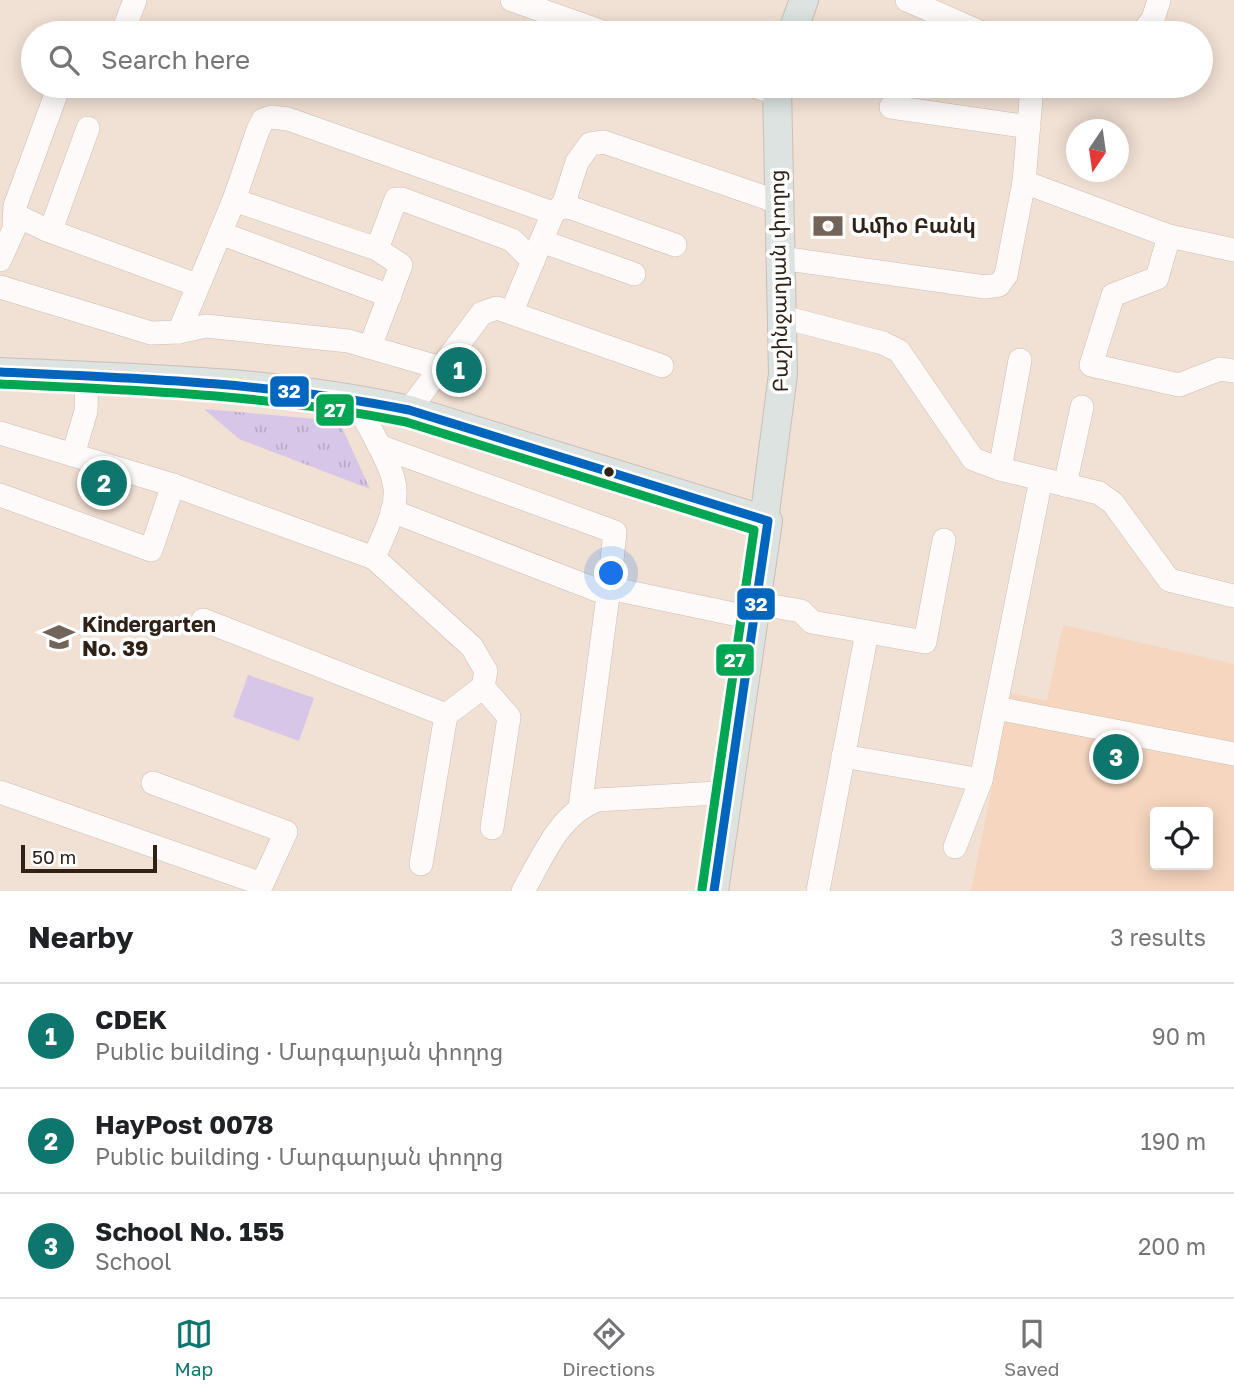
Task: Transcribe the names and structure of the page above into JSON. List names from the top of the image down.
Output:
{
  "streets": {
    "main road": ["Բաշինջաղյան փողոց"]
  },
  "places": {
    "bank": ["Ամիօ Բանկ"],
    "school or university": ["Kindergarten No. 39"]
  },
  "lines": ["transit line 32", "transit line 27"],
  "scale_bar": "50 m",
  "north": "bottom",
  "page": {
    "search": "Search here",
    "pins": ["1", "2", "3"],
    "scale": "50 m",
    "heading": ["Nearby", "3 results"],
    "list": [
      {
        "mark": "1",
        "name": "CDEK",
        "note": "Public building · Մարգարյան փողոց",
        "value": "90 m"
      },
      {
        "mark": "2",
        "name": "HayPost 0078",
        "note": "Public building · Մարգարյան փողոց",
        "value": "190 m"
      },
      {
        "mark": "3",
        "name": "School No. 155",
        "note": "School",
        "value": "200 m"
      }
    ],
    "nav": ["Map", "Directions", "Saved"]
  }
}
